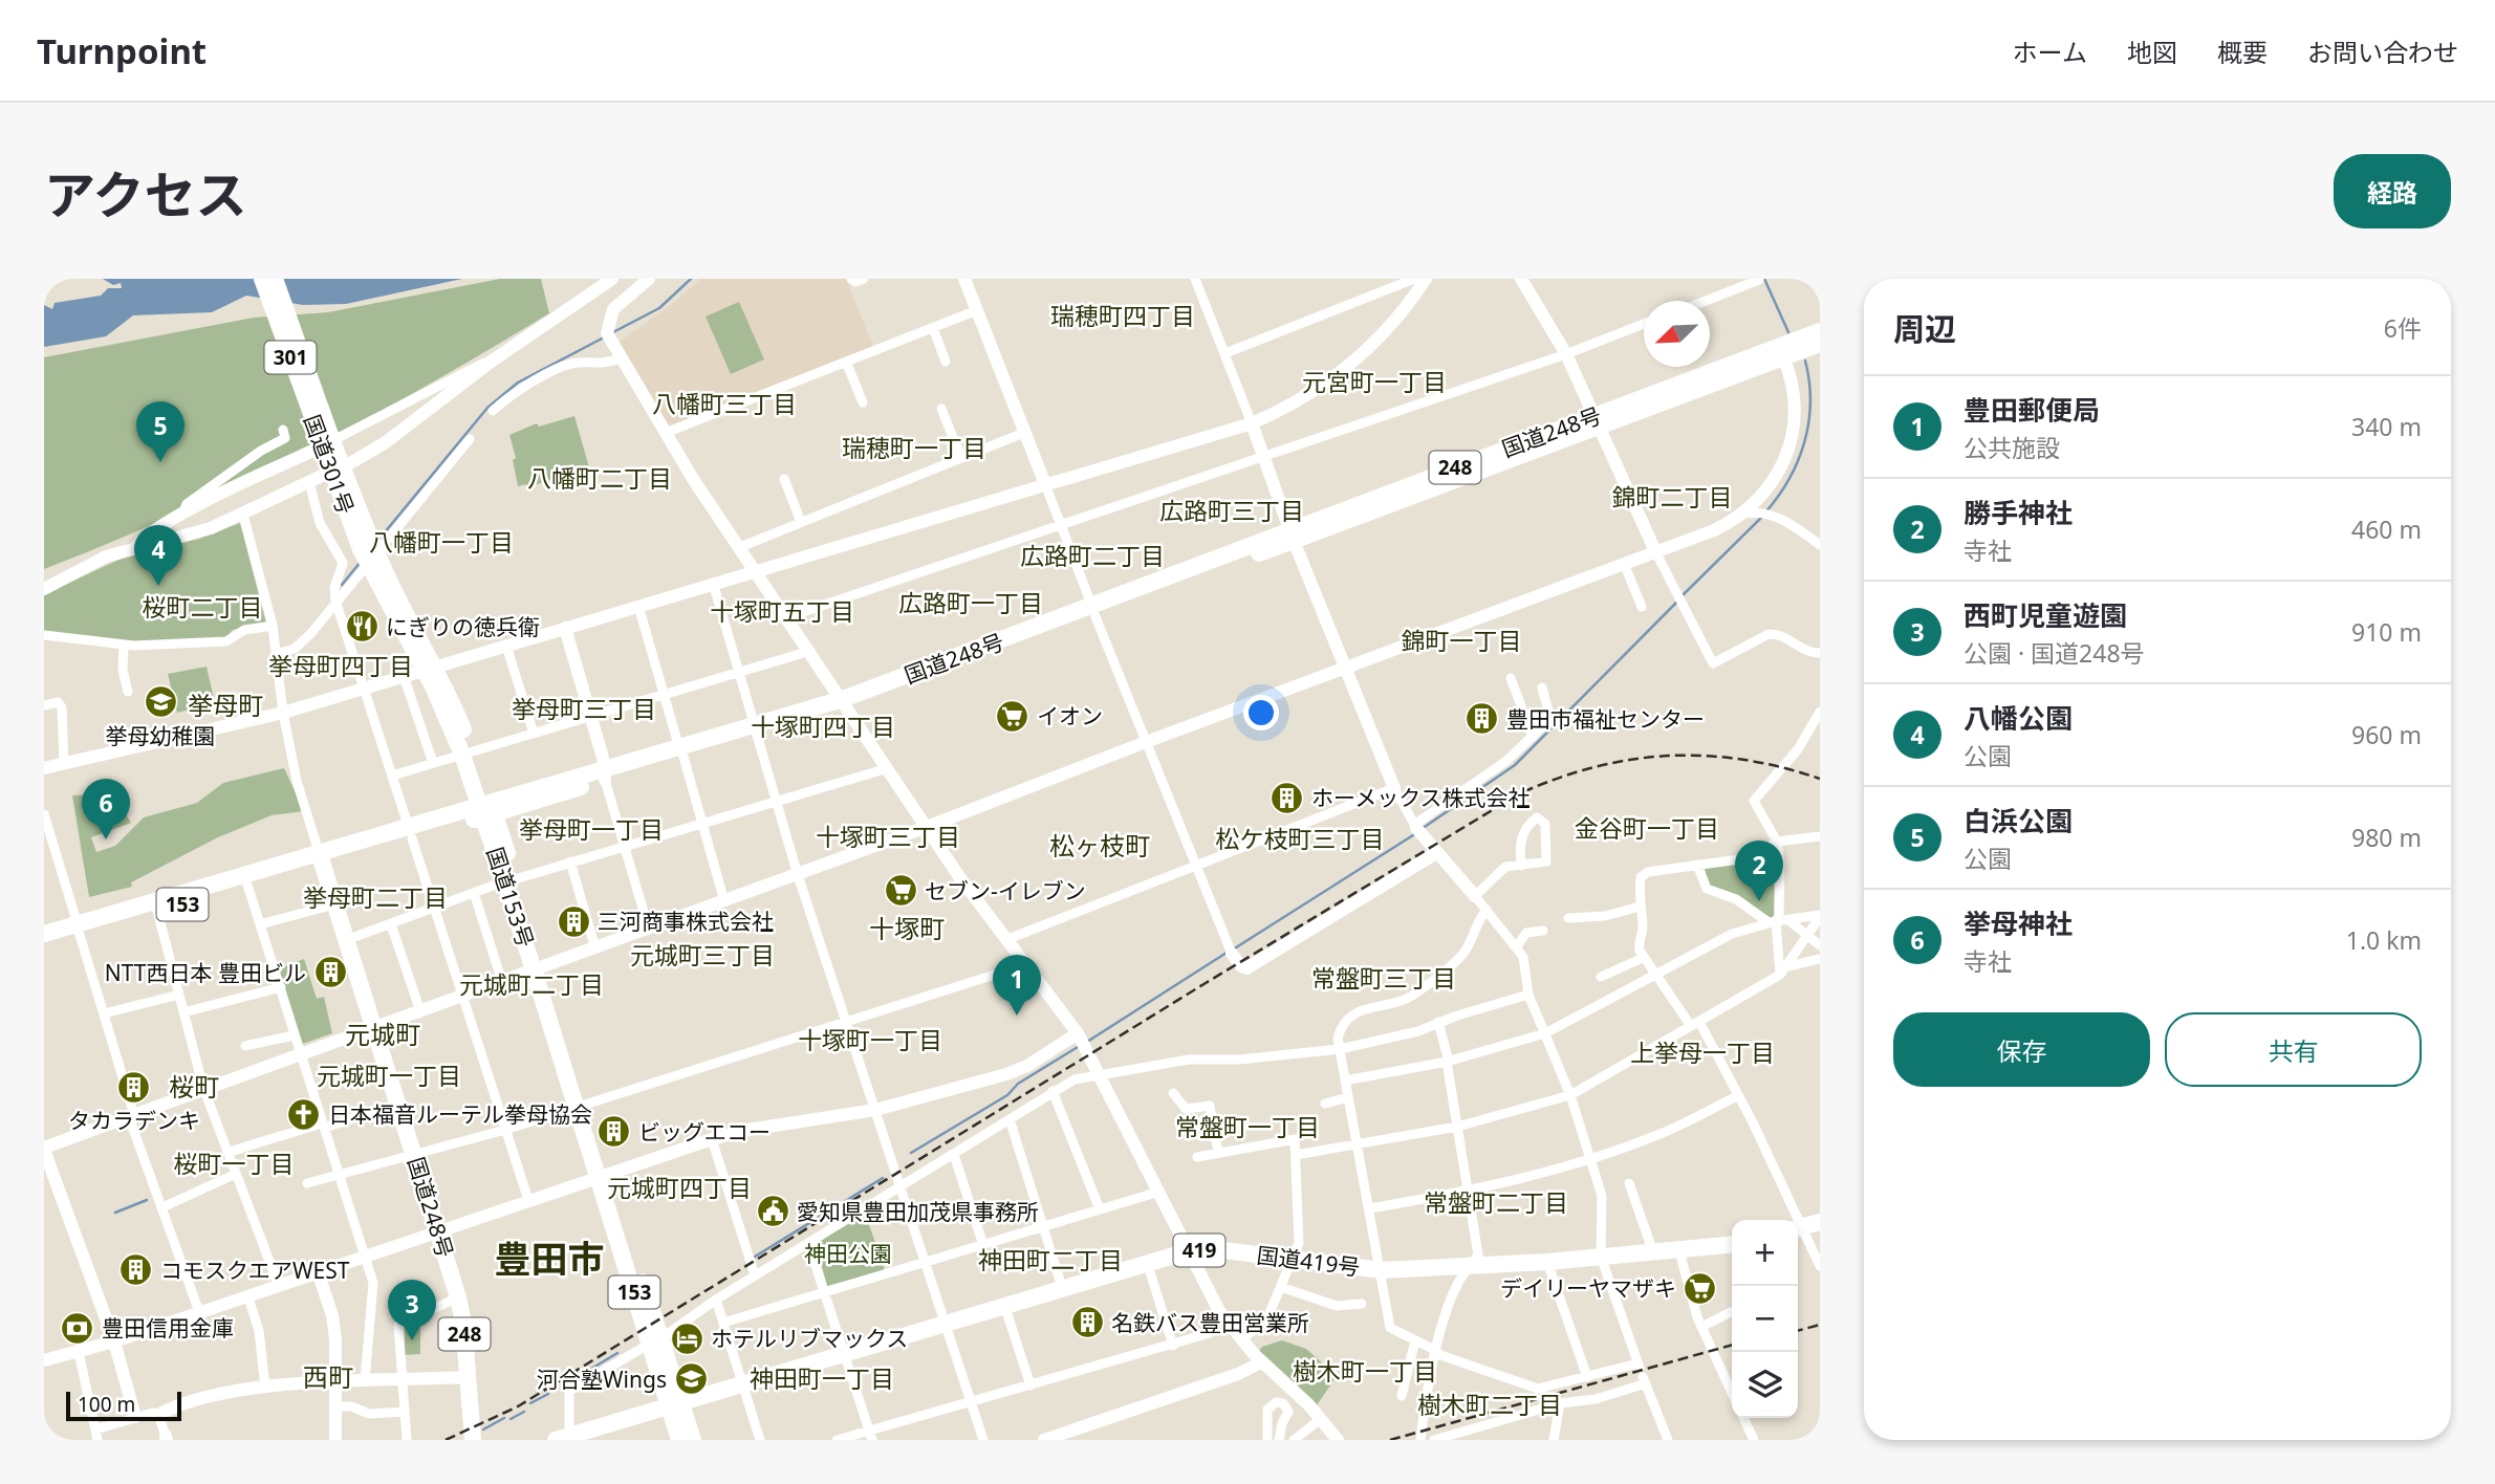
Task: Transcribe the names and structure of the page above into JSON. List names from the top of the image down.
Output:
{
  "streets": {
    "highway": [
      "301",
      "国道248号",
      "国道301号",
      "248",
      "国道153号",
      "153",
      "419",
      "国道419号"
    ]
  },
  "crossings": [
    ["国道248号", "国道301号"],
    ["国道248号", "国道153号"],
    ["国道248号", "153"],
    ["国道301号", "国道153号"],
    ["国道301号", "153"],
    ["国道153号", "153"],
    ["国道153号", "国道419号"]
  ],
  "districts": [
    "瑞穂町四丁目",
    "元宮町一丁目",
    "八幡町三丁目",
    "瑞穂町一丁目",
    "八幡町二丁目",
    "錦町二丁目",
    "広路町三丁目",
    "八幡町一丁目",
    "広路町二丁目",
    "広路町一丁目",
    "桜町二丁目",
    "十塚町五丁目",
    "錦町一丁目",
    "挙母町四丁目",
    "挙母町",
    "挙母町三丁目",
    "十塚町四丁目",
    "金谷町一丁目",
    "挙母町一丁目",
    "十塚町三丁目",
    "松ケ枝町三丁目",
    "松ヶ枝町",
    "挙母町二丁目",
    "十塚町",
    "元城町三丁目",
    "常盤町三丁目",
    "元城町二丁目",
    "元城町",
    "十塚町一丁目",
    "上挙母一丁目",
    "元城町一丁目",
    "桜町",
    "常盤町一丁目",
    "桜町一丁目",
    "元城町四丁目",
    "常盤町二丁目",
    "豊田市",
    "神田町二丁目",
    "樹木町一丁目",
    "西町",
    "神田町一丁目",
    "樹木町二丁目"
  ],
  "parks": ["神田公園"],
  "places": {
    "restaurant": ["にぎりの徳兵衛"],
    "school or university": ["挙母幼稚園", "河合塾Wings"],
    "supermarket": ["イオン", "セブン-イレブン", "デイリーヤマザキ"],
    "building": [
      "豊田市福祉センター",
      "ホーメックス株式会社",
      "三河商事株式会社",
      "NTT西日本 豊田ビル",
      "タカラデンキ",
      "ビッグエコー",
      "コモスクエアWEST",
      "名鉄バス豊田営業所"
    ],
    "church": ["日本福音ルーテル拳母協会"],
    "public building": ["愛知県豊田加茂県事務所"],
    "bank": ["豊田信用金庫"],
    "hotel": ["ホテルリブマックス"]
  },
  "scale_bar": "100 m",
  "north": "bottom left",
  "page": {
    "header": "Turnpoint",
    "nav": [
      "ホーム",
      "地図",
      "概要",
      "お問い合わせ"
    ],
    "title": "アクセス",
    "buttons": [
      "経路",
      ["保存", "共有"]
    ],
    "heading": ["周辺", "6件"],
    "list": [
      {
        "mark": "1",
        "name": "豊田郵便局",
        "note": "公共施設",
        "value": "340 m"
      },
      {
        "mark": "2",
        "name": "勝手神社",
        "note": "寺社",
        "value": "460 m"
      },
      {
        "mark": "3",
        "name": "西町児童遊園",
        "note": "公園 · 国道248号",
        "value": "910 m"
      },
      {
        "mark": "4",
        "name": "八幡公園",
        "note": "公園",
        "value": "960 m"
      },
      {
        "mark": "5",
        "name": "白浜公園",
        "note": "公園",
        "value": "980 m"
      },
      {
        "mark": "6",
        "name": "挙母神社",
        "note": "寺社",
        "value": "1.0 km"
      }
    ],
    "pins": [
      "5",
      "4",
      "6",
      "2",
      "1",
      "3"
    ],
    "map_buttons": ["+", "−"],
    "scale": "100 m"
  }
}
